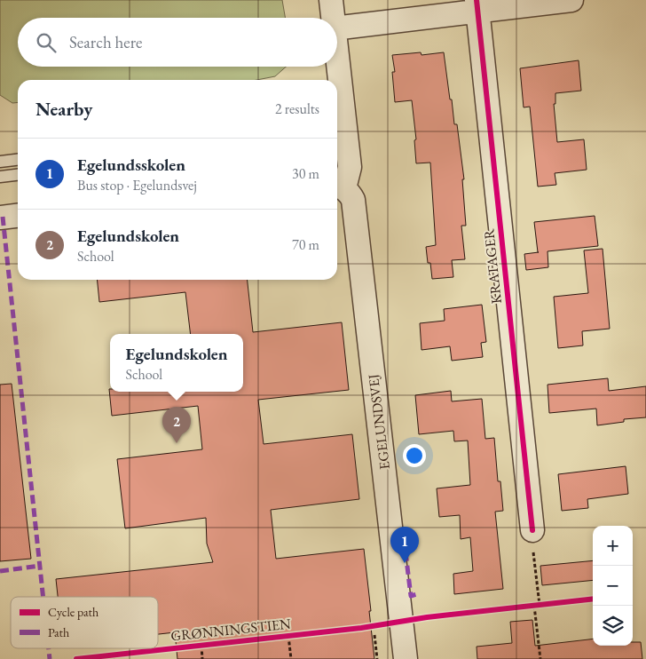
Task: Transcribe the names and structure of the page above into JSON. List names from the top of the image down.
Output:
{
  "streets": {
    "street": ["KRATAGER", "EGELUNDSVEJ"],
    "cycle path": ["GRØNNINGSTIEN"]
  },
  "legend": ["Cycle path", "Path"],
  "page": {
    "search": "Search here",
    "heading": ["Nearby", "2 results"],
    "list": [
      {
        "mark": "1",
        "name": "Egelundsskolen",
        "note": "Bus stop · Egelundsvej",
        "value": "30 m"
      },
      {
        "mark": "2",
        "name": "Egelundskolen",
        "note": "School",
        "value": "70 m"
      }
    ],
    "popup": ["Egelundskolen", "School"],
    "pins": ["2", "1"],
    "map_buttons": ["+", "−"]
  }
}
